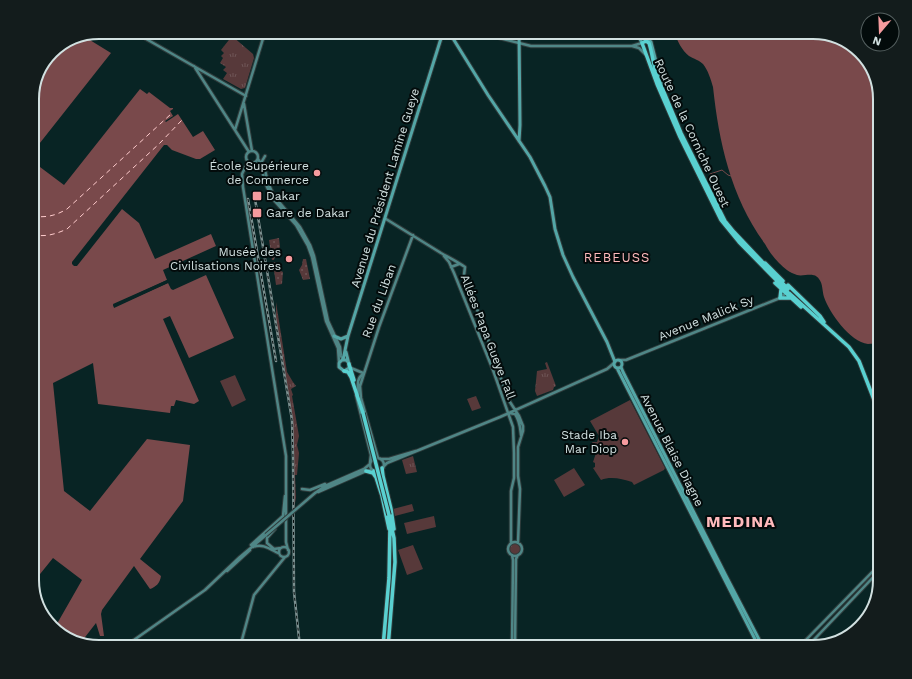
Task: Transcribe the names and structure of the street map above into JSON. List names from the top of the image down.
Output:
{
  "streets": {
    "highway": ["Route de la Corniche Ouest"],
    "main road": ["Avenue du Président Lamine Gueye", "Avenue Blaise Diagne"],
    "street": ["Rue du Liban", "Avenue Malick Sy", "Allées Papa Gueye Fall"]
  },
  "crossings": [
    ["Route de la Corniche Ouest", "Avenue Malick Sy"],
    ["Avenue Malick Sy", "Avenue Blaise Diagne"]
  ],
  "districts": ["REBEUSS", "MEDINA"],
  "places": {
    "other": ["École Supérieure de Commerce", "Musée des Civilisations Noires", "Stade Iba Mar Diop"],
    "transit": ["Dakar", "Gare de Dakar"]
  },
  "north": "bottom"
}
